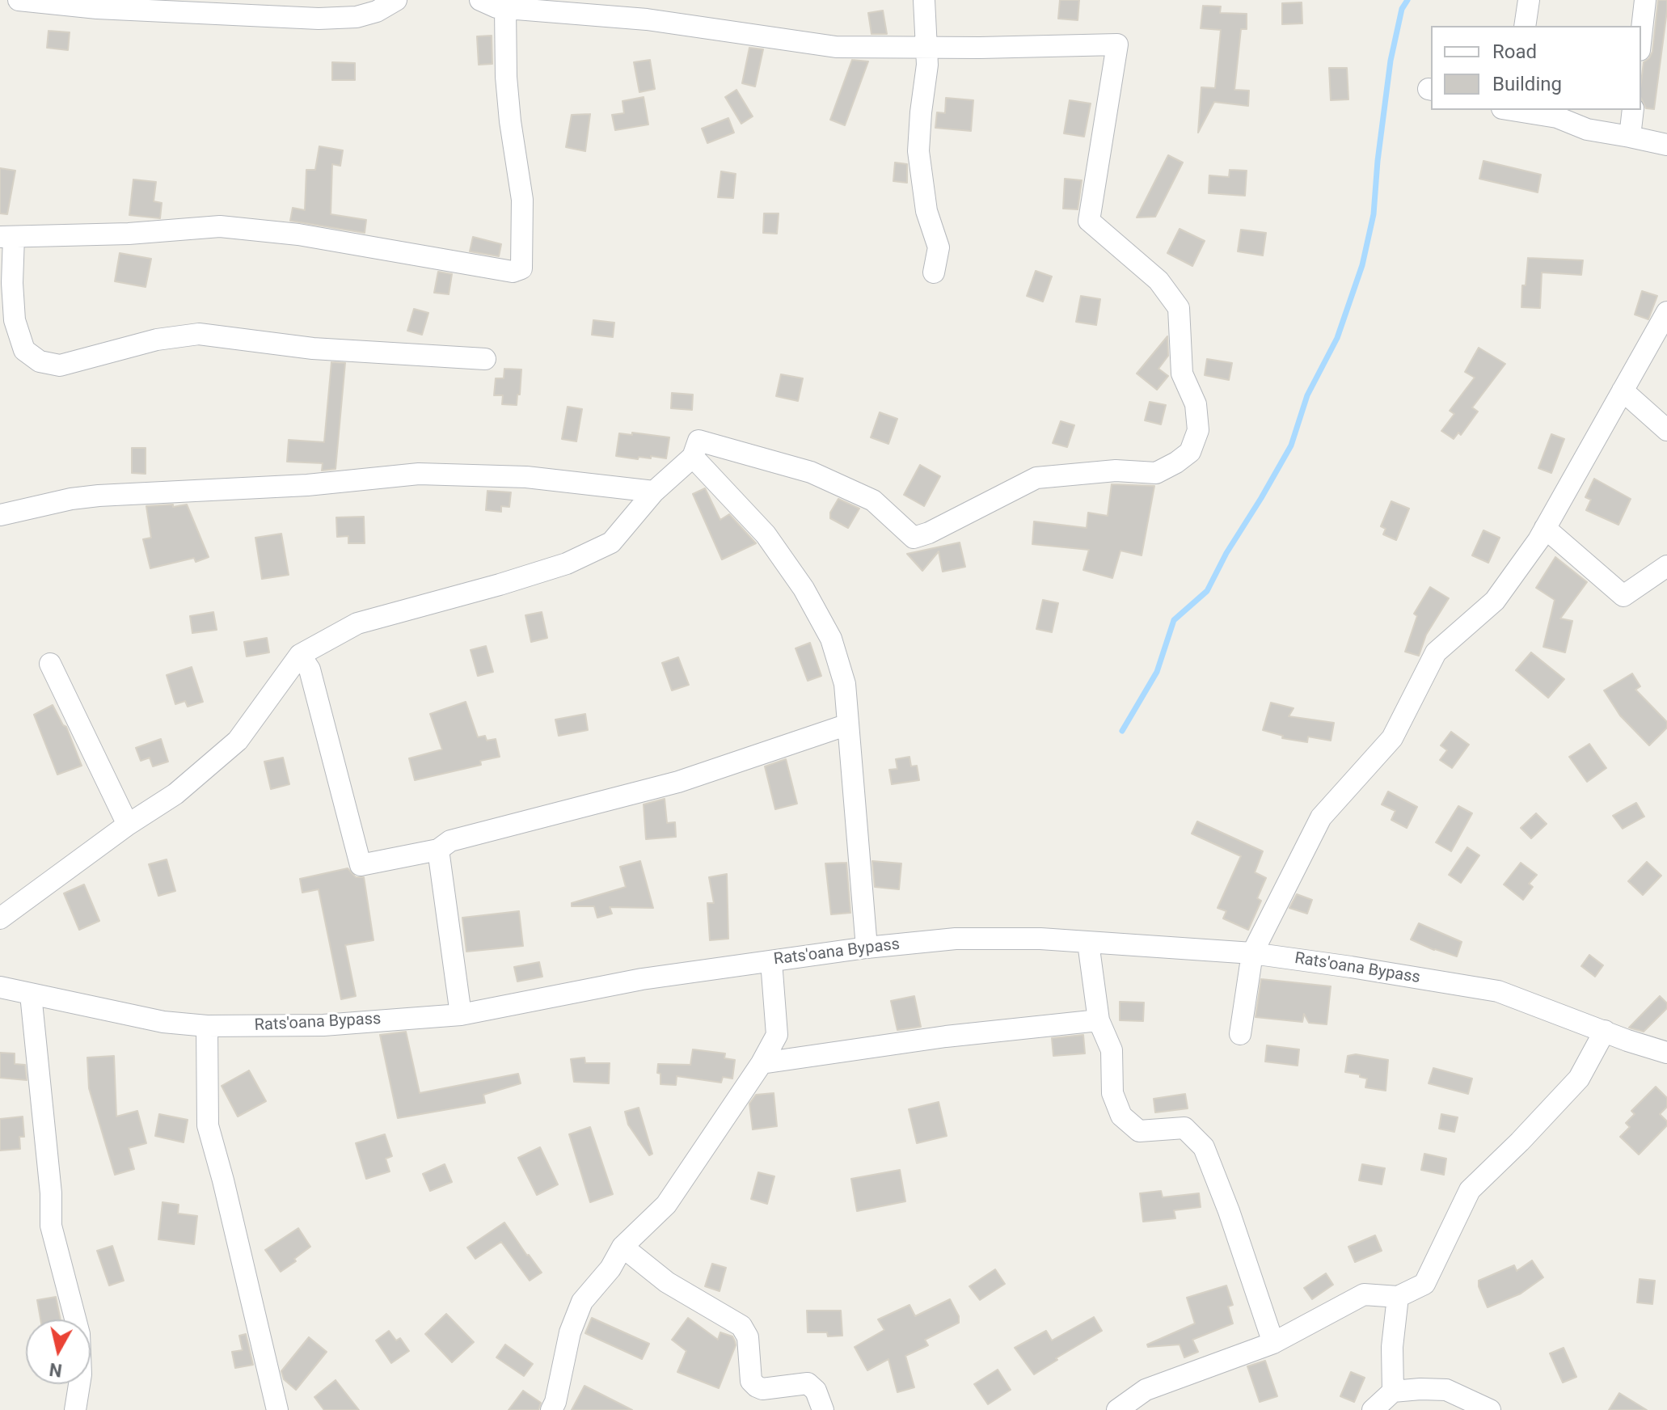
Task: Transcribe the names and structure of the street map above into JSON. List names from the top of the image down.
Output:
{
  "streets": {
    "street": ["Rats'oana Bypass"]
  },
  "legend": ["Road", "Building"],
  "north": "bottom"
}
